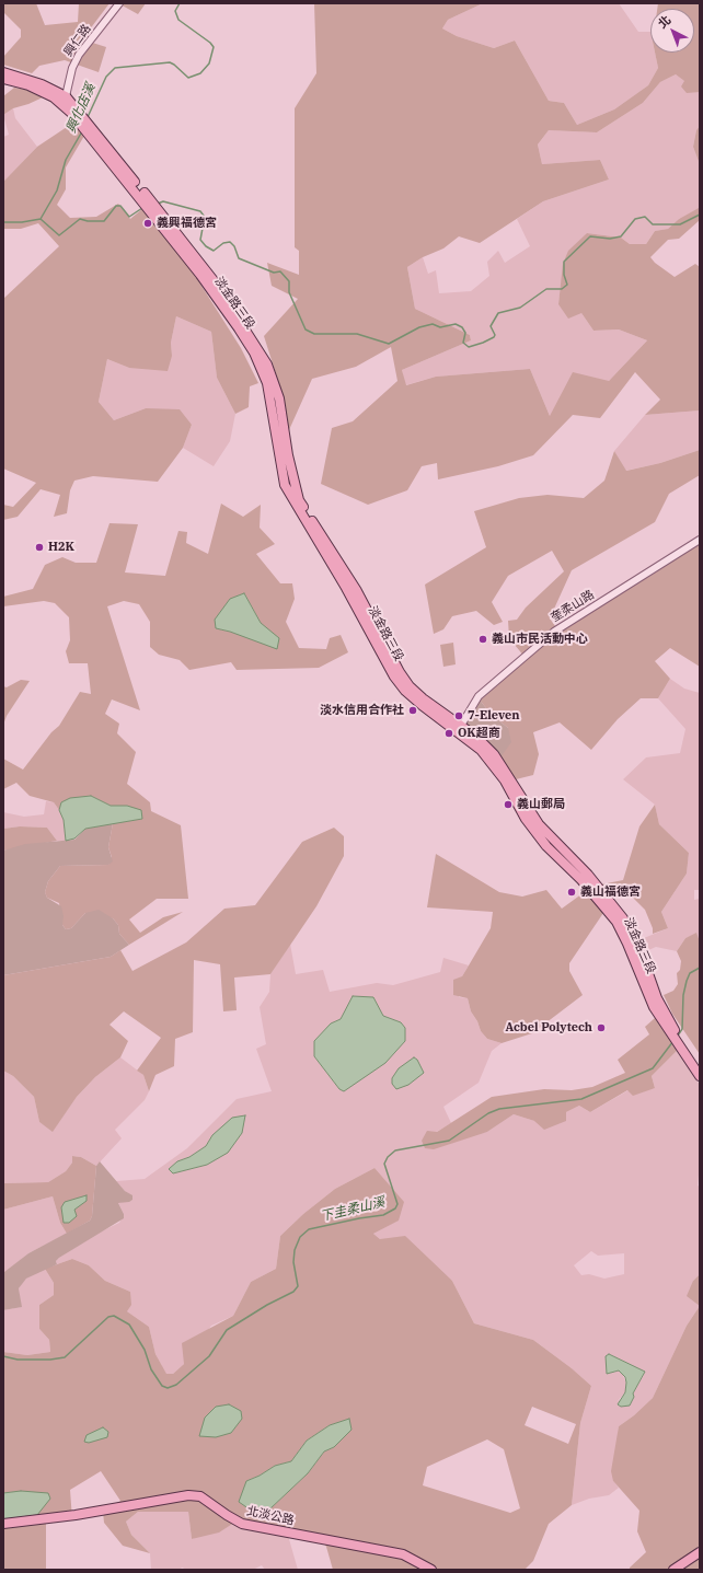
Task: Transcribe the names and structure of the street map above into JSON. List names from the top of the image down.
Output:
{
  "streets": {
    "main road": ["淡金路三段", "北淡公路"],
    "street": ["興仁路", "奎柔山路"]
  },
  "crossings": [
    ["興仁路", "淡金路三段"],
    ["淡金路三段", "奎柔山路"]
  ],
  "water": ["興化店溪", "下圭柔山溪"],
  "places": [
    "義興福德宮",
    "H2K",
    "義山市民活動中心",
    "淡水信用合作社",
    "7-Eleven",
    "OK超商",
    "義山郵局",
    "義山福德宮",
    "Acbel Polytech"
  ],
  "north": "top left"
}
